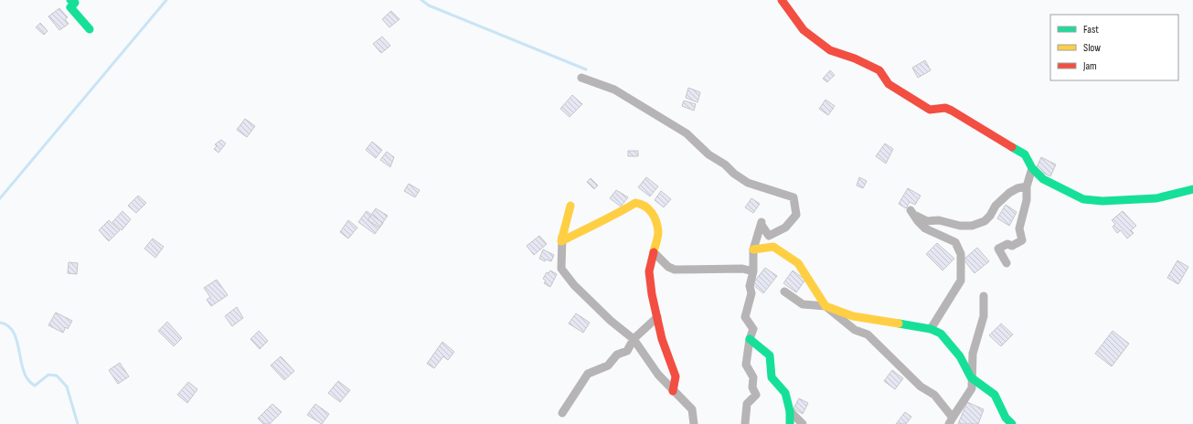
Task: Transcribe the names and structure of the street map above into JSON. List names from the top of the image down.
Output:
{
  "legend": ["Fast", "Slow", "Jam"]
}
